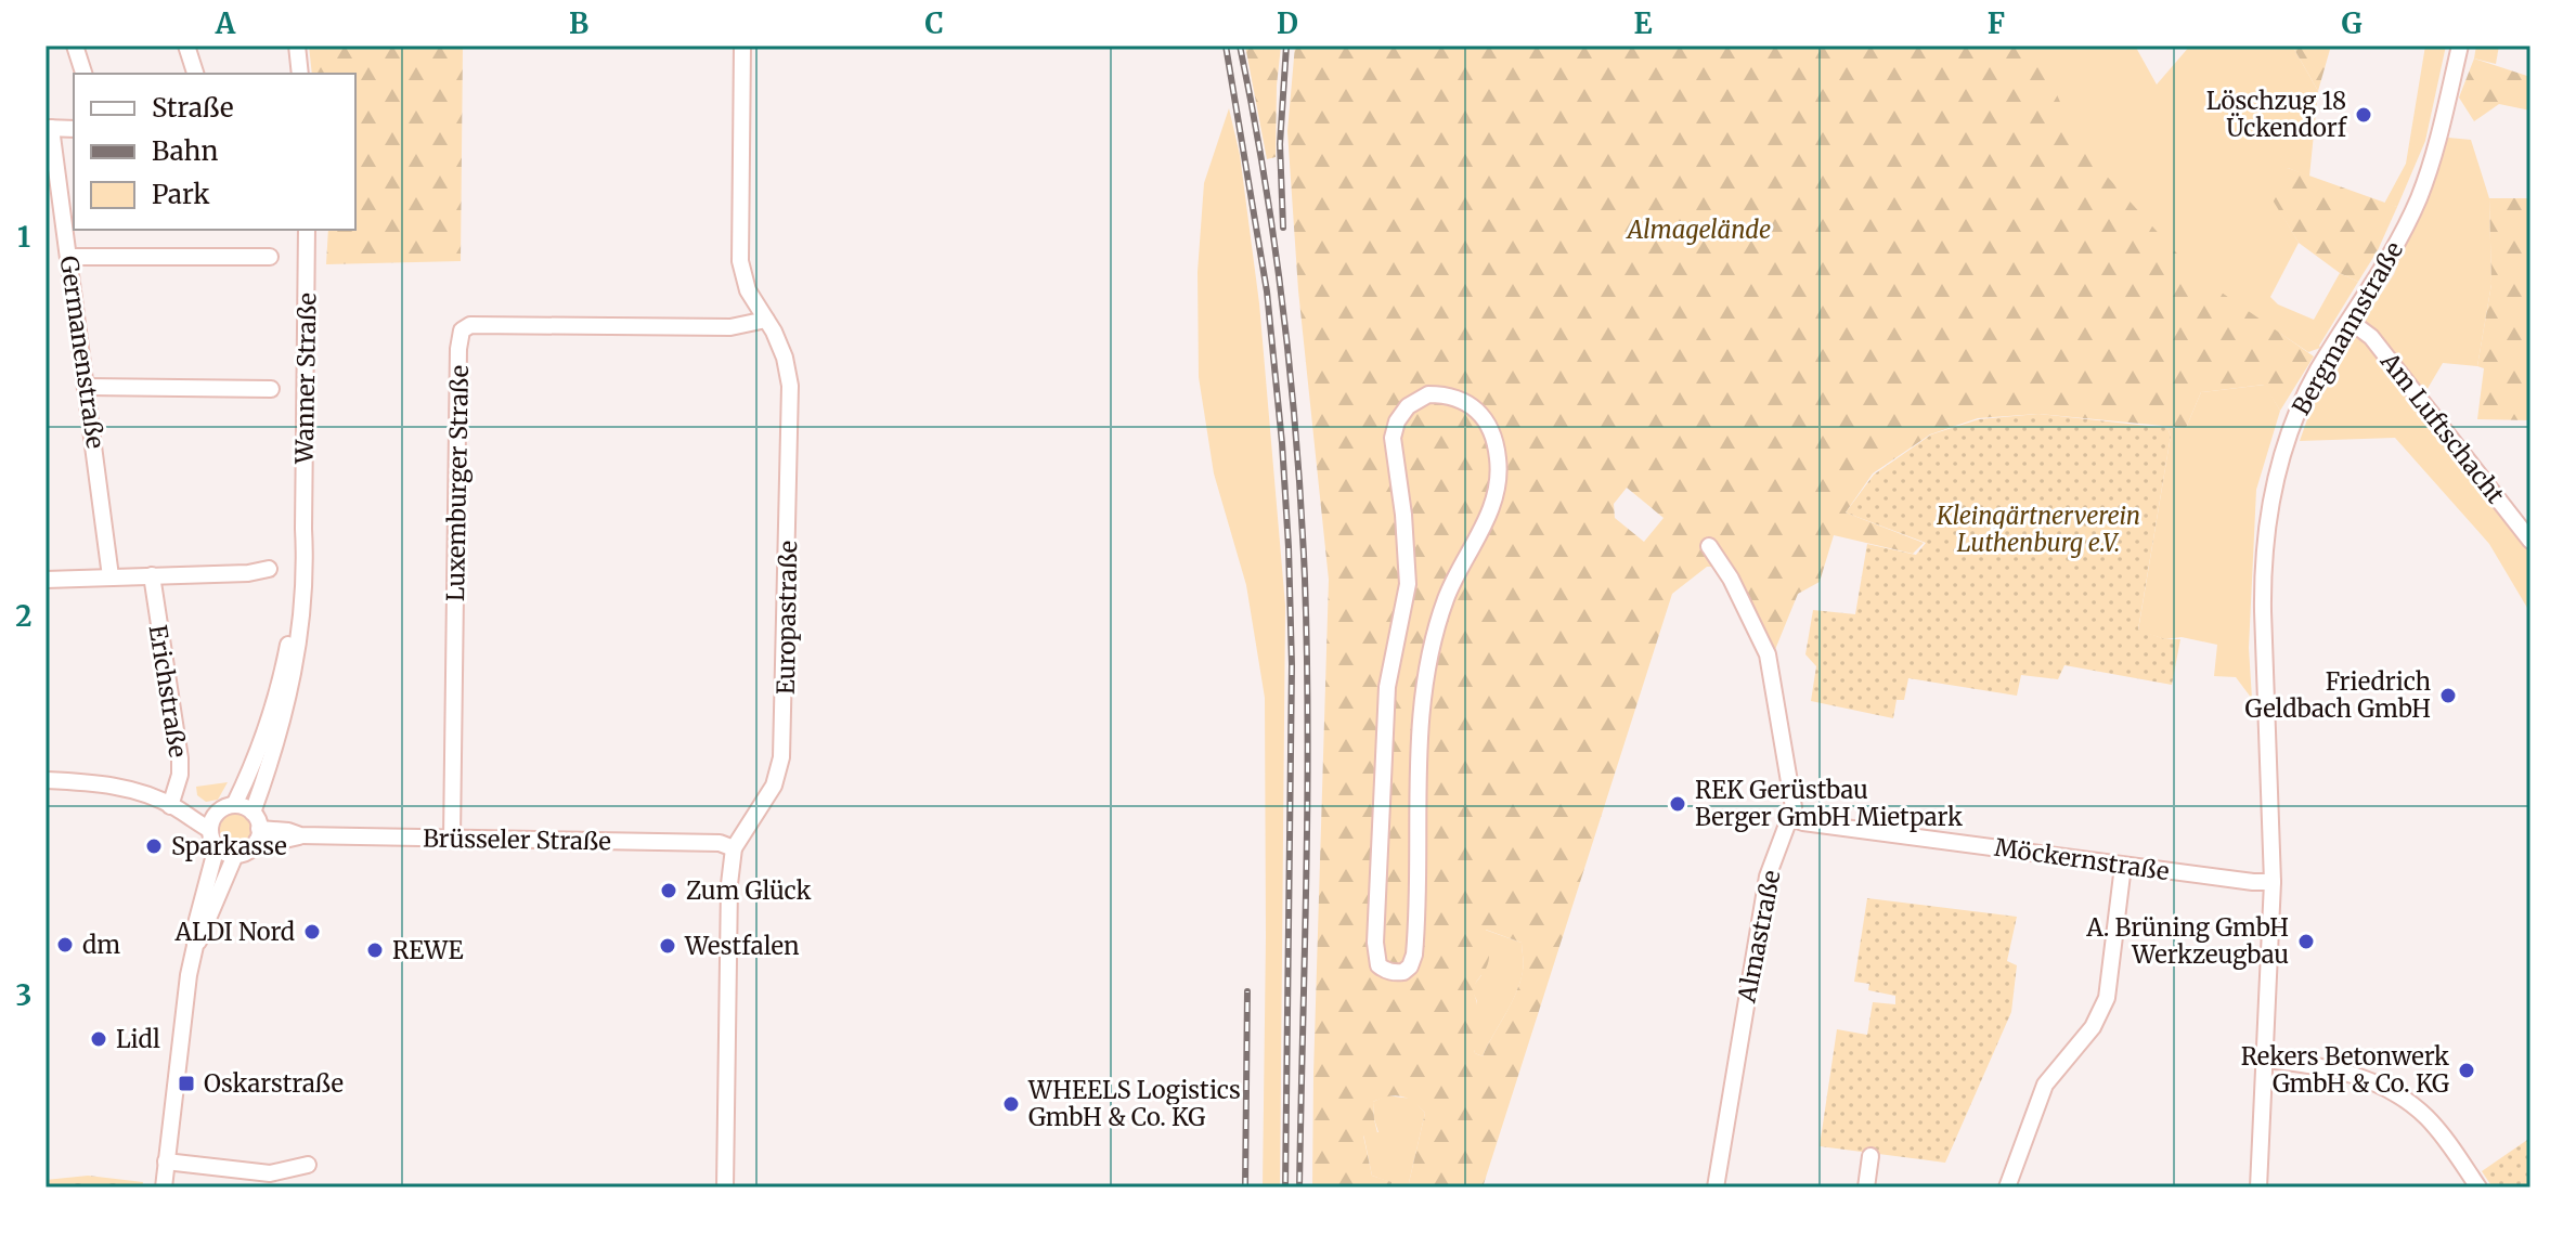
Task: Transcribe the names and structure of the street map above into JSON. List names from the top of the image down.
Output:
{
  "streets": {
    "street": [
      "Bergmannstraße",
      "Germanenstraße",
      "Wanner Straße",
      "Am Luftschacht",
      "Luxemburger Straße",
      "Europastraße",
      "Erichstraße",
      "Brüsseler Straße",
      "Möckernstraße",
      "Almastraße"
    ]
  },
  "crossings": [
    ["Bergmannstraße", "Am Luftschacht"],
    ["Bergmannstraße", "Möckernstraße"],
    ["Wanner Straße", "Brüsseler Straße"],
    ["Luxemburger Straße", "Europastraße"],
    ["Luxemburger Straße", "Brüsseler Straße"],
    ["Europastraße", "Brüsseler Straße"],
    ["Möckernstraße", "Almastraße"]
  ],
  "parks": ["Almagelände", "Kleingärtnerverein Luthenburg e.V."],
  "places": {
    "other": [
      "Löschzug 18 Ückendorf",
      "Friedrich Geldbach GmbH",
      "REK Gerüstbau Berger GmbH Mietpark",
      "Sparkasse",
      "Zum Glück",
      "ALDI Nord",
      "A. Brüning GmbH Werkzeugbau",
      "dm",
      "Westfalen",
      "REWE",
      "Lidl",
      "Rekers Betonwerk GmbH & Co. KG",
      "WHEELS Logistics GmbH & Co. KG"
    ],
    "transit": ["Oskarstraße"]
  },
  "legend": ["Straße", "Bahn", "Park"],
  "grid": {
    "columns": [
      "A",
      "B",
      "C",
      "D",
      "E",
      "F",
      "G"
    ],
    "rows": ["1", "2", "3"]
  }
}
